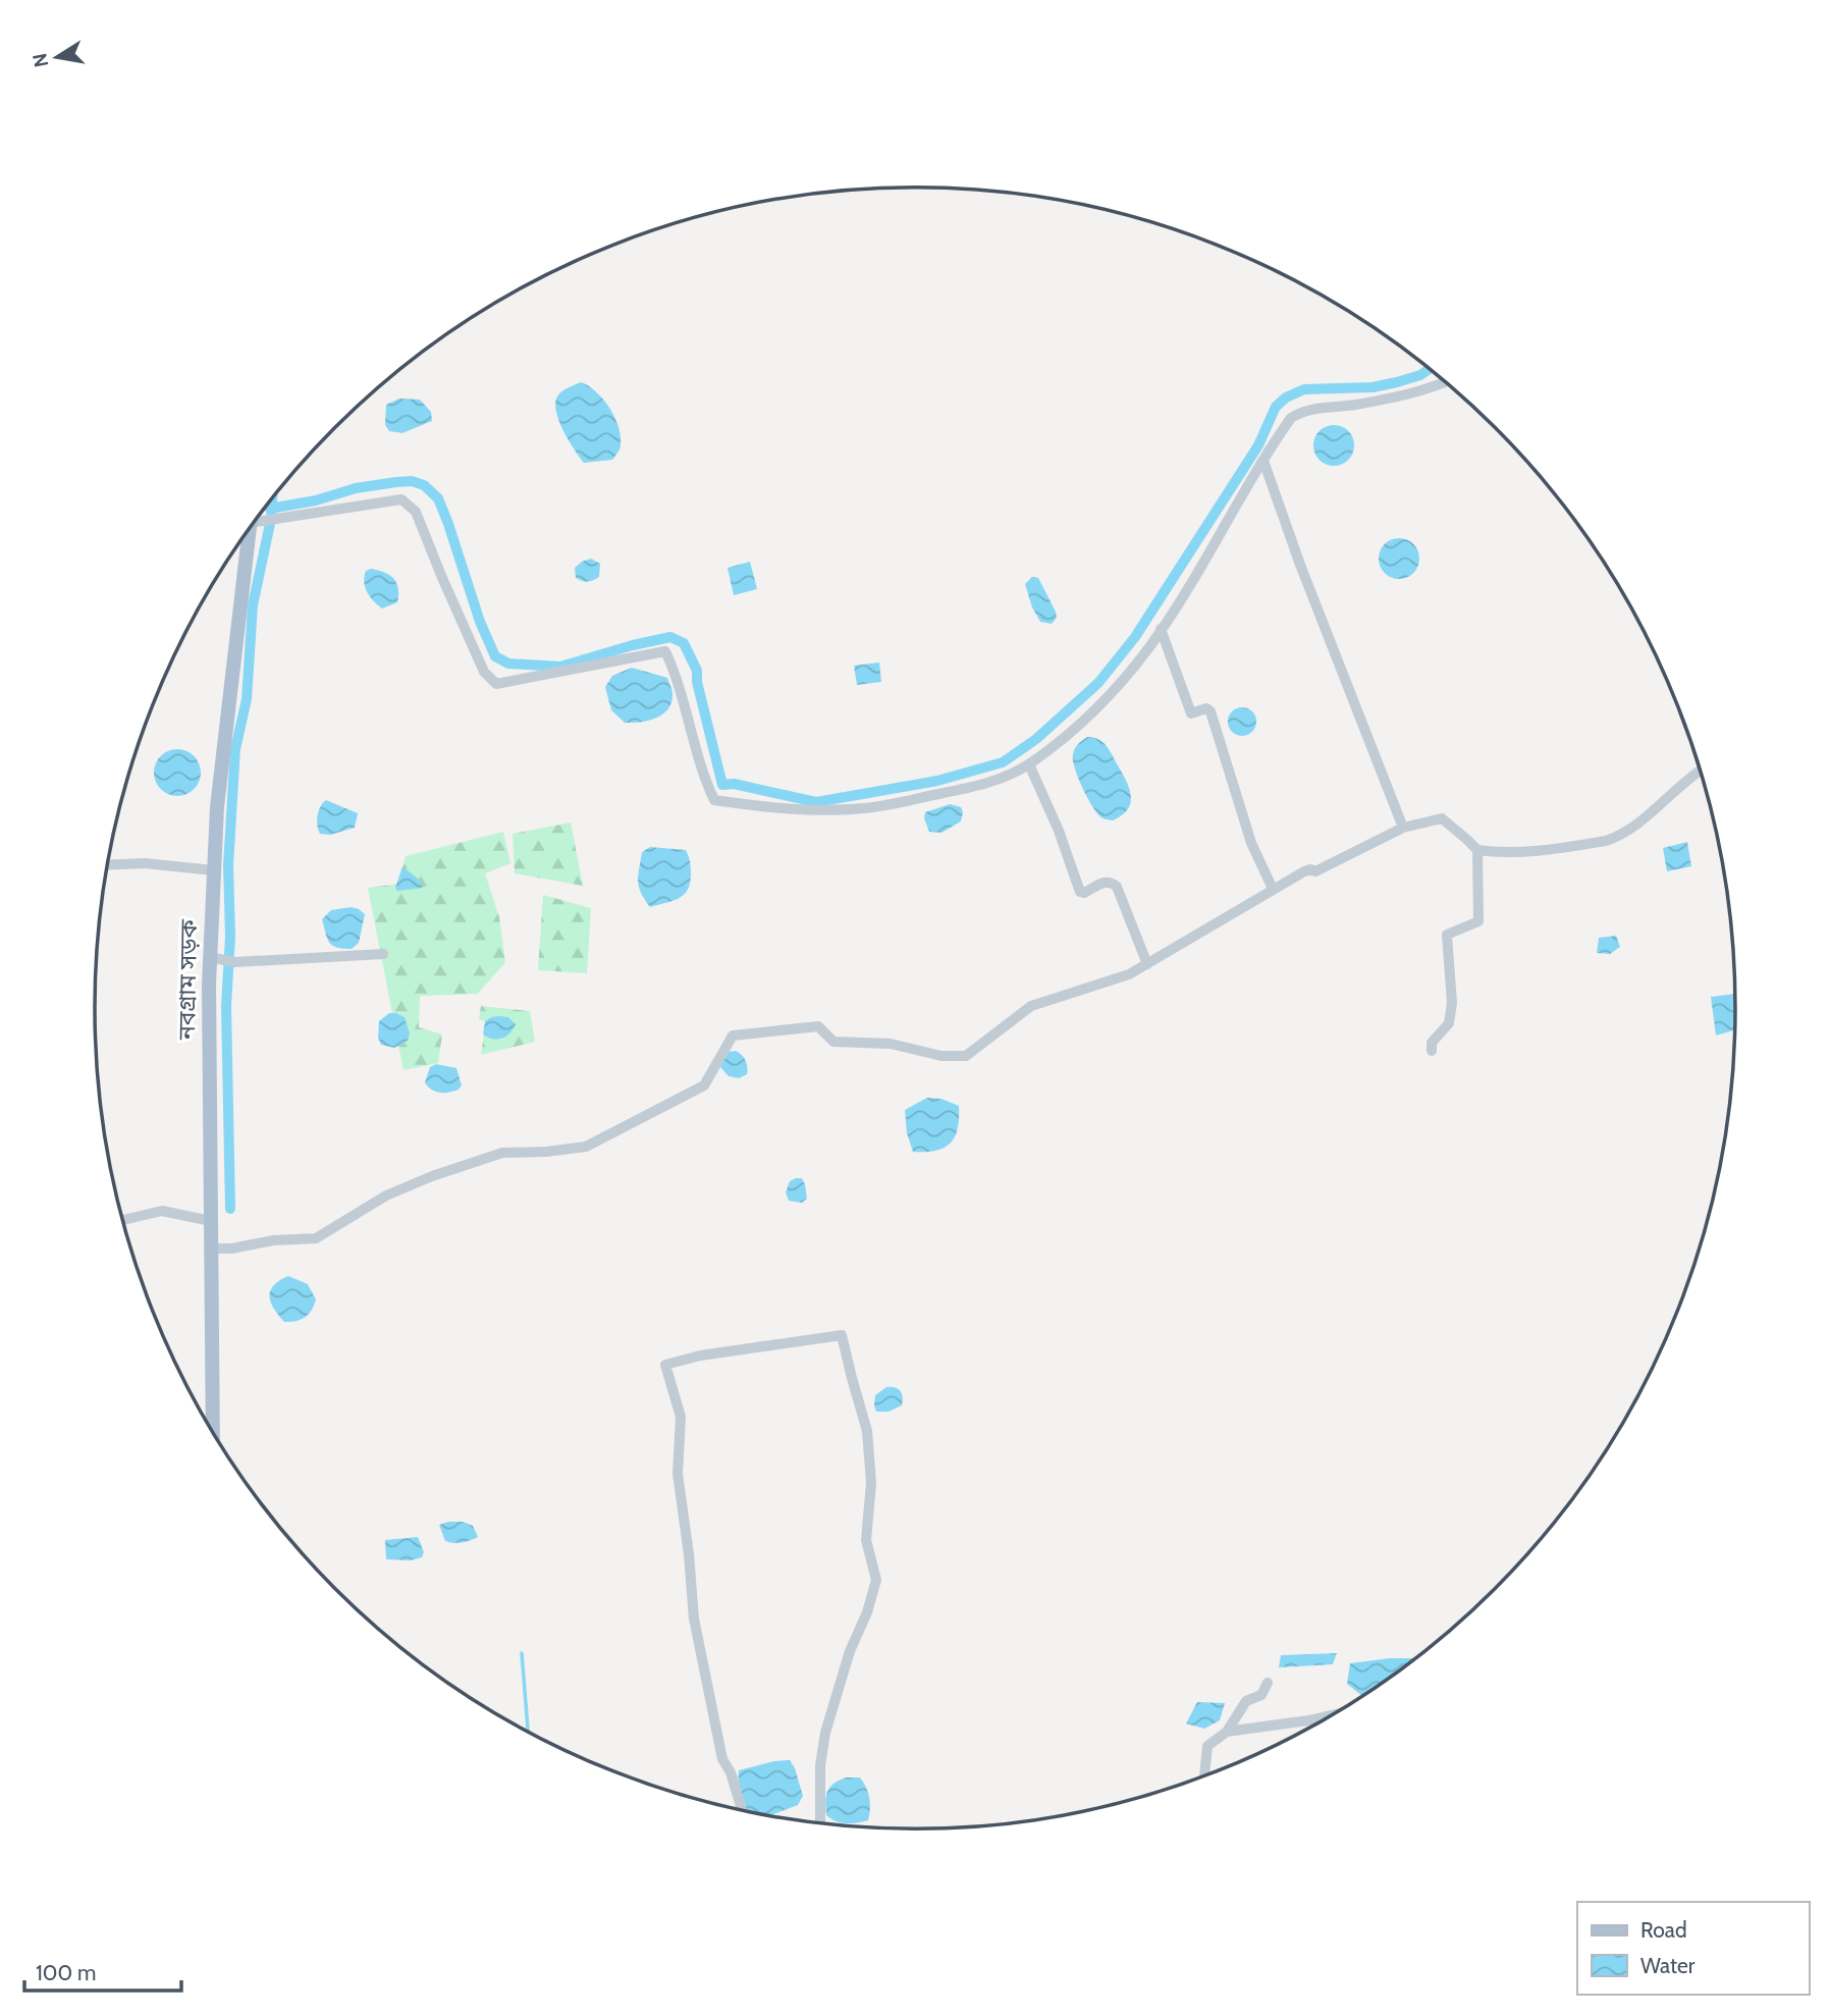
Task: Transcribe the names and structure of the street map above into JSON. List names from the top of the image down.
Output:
{
  "streets": {
    "main road": ["নবগ্রাম সড়ক"]
  },
  "legend": ["Road", "Water"],
  "scale_bar": "100 m",
  "north": "left"
}
